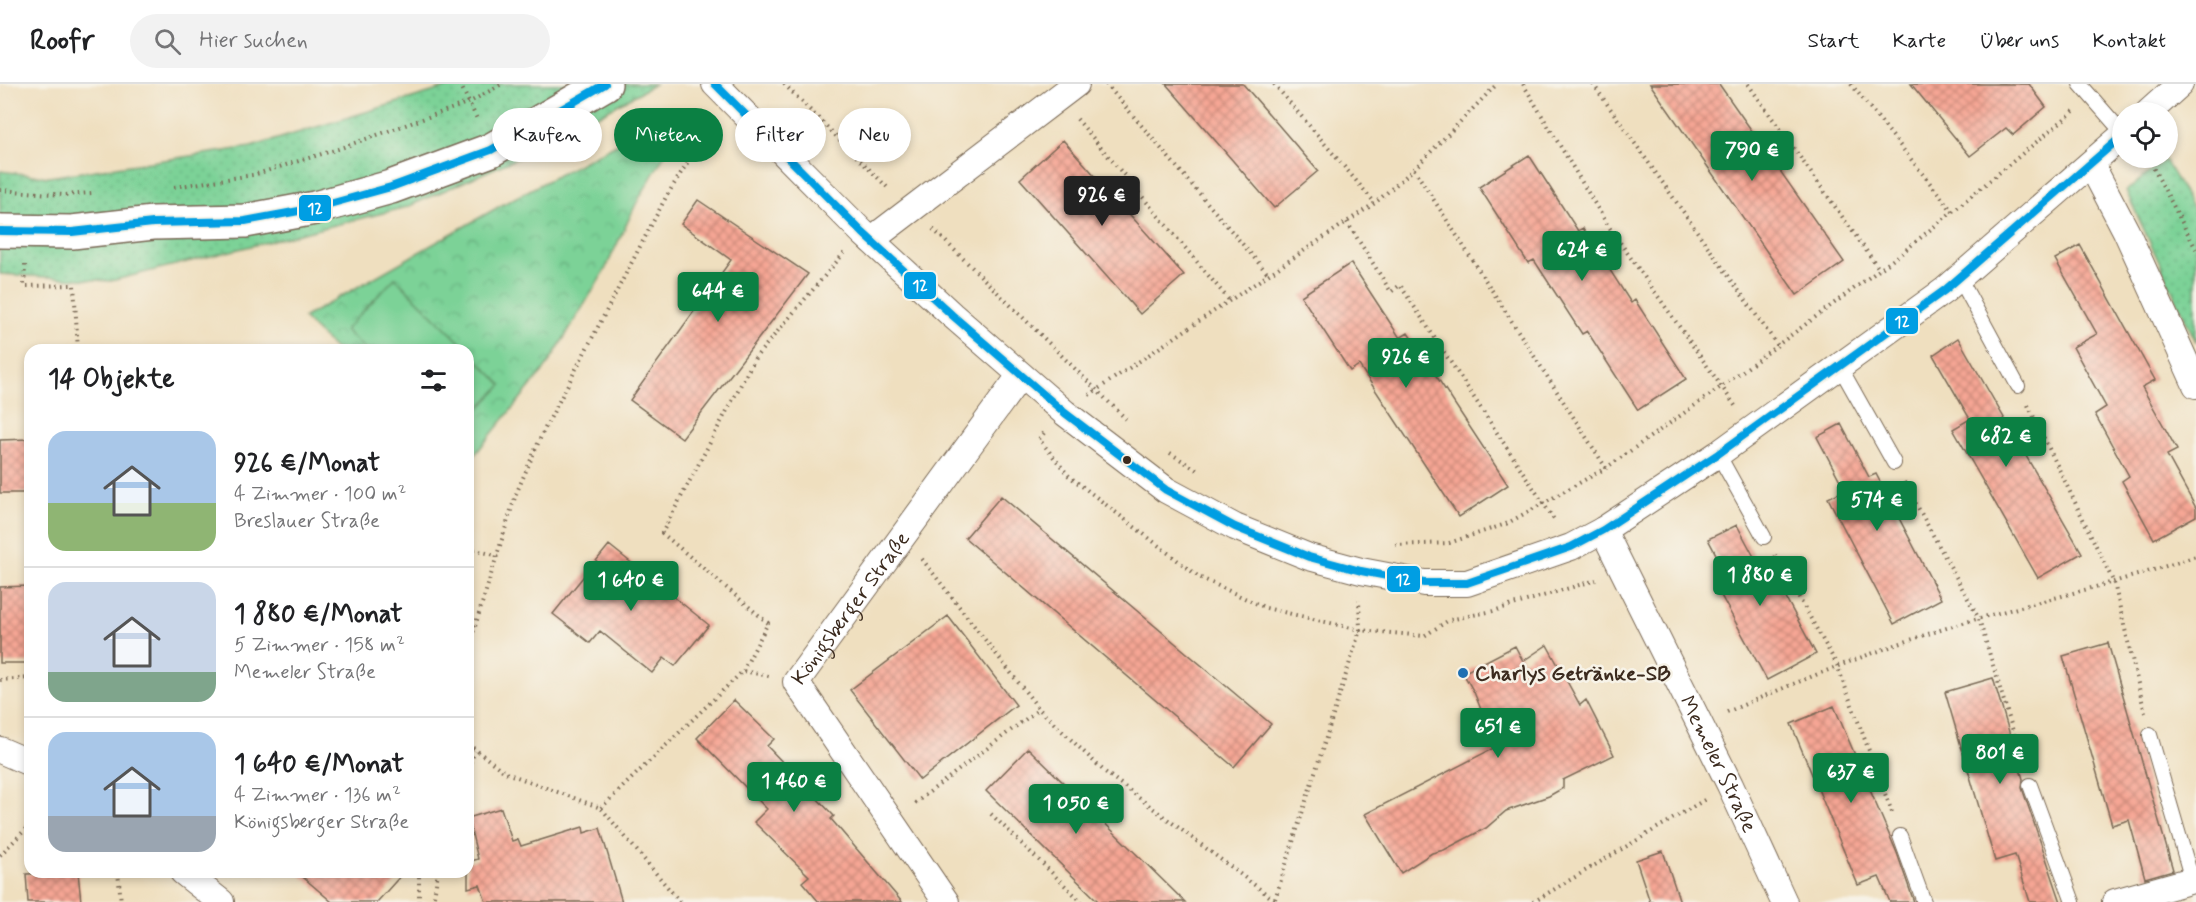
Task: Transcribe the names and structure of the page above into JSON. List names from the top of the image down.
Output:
{
  "streets": {
    "street": ["Königsberger Straße", "Memeler Straße"]
  },
  "places": ["Charlys Getränke-SB"],
  "lines": ["transit line 12"],
  "page": {
    "header": "Roofr",
    "search": "Hier suchen",
    "nav": [
      "Start",
      "Karte",
      "Über uns",
      "Kontakt"
    ],
    "chip": [
      "Kaufen",
      "Mieten",
      "Filter",
      "Neu"
    ],
    "price": [
      "790 €",
      "926 €",
      "624 €",
      "644 €",
      "926 €",
      "682 €",
      "574 €",
      "1 880 €",
      "1 640 €",
      "651 €",
      "801 €",
      "637 €",
      "1 460 €",
      "1 050 €"
    ],
    "heading": "14 Objekte",
    "list": [
      {
        "name": "926 €/Monat",
        "note": "4 Zimmer · 100 m² · Breslauer Straße"
      },
      {
        "name": "1 880 €/Monat",
        "note": "5 Zimmer · 158 m² · Memeler Straße"
      },
      {
        "name": "1 640 €/Monat",
        "note": "4 Zimmer · 136 m² · Königsberger Straße"
      }
    ]
  }
}
